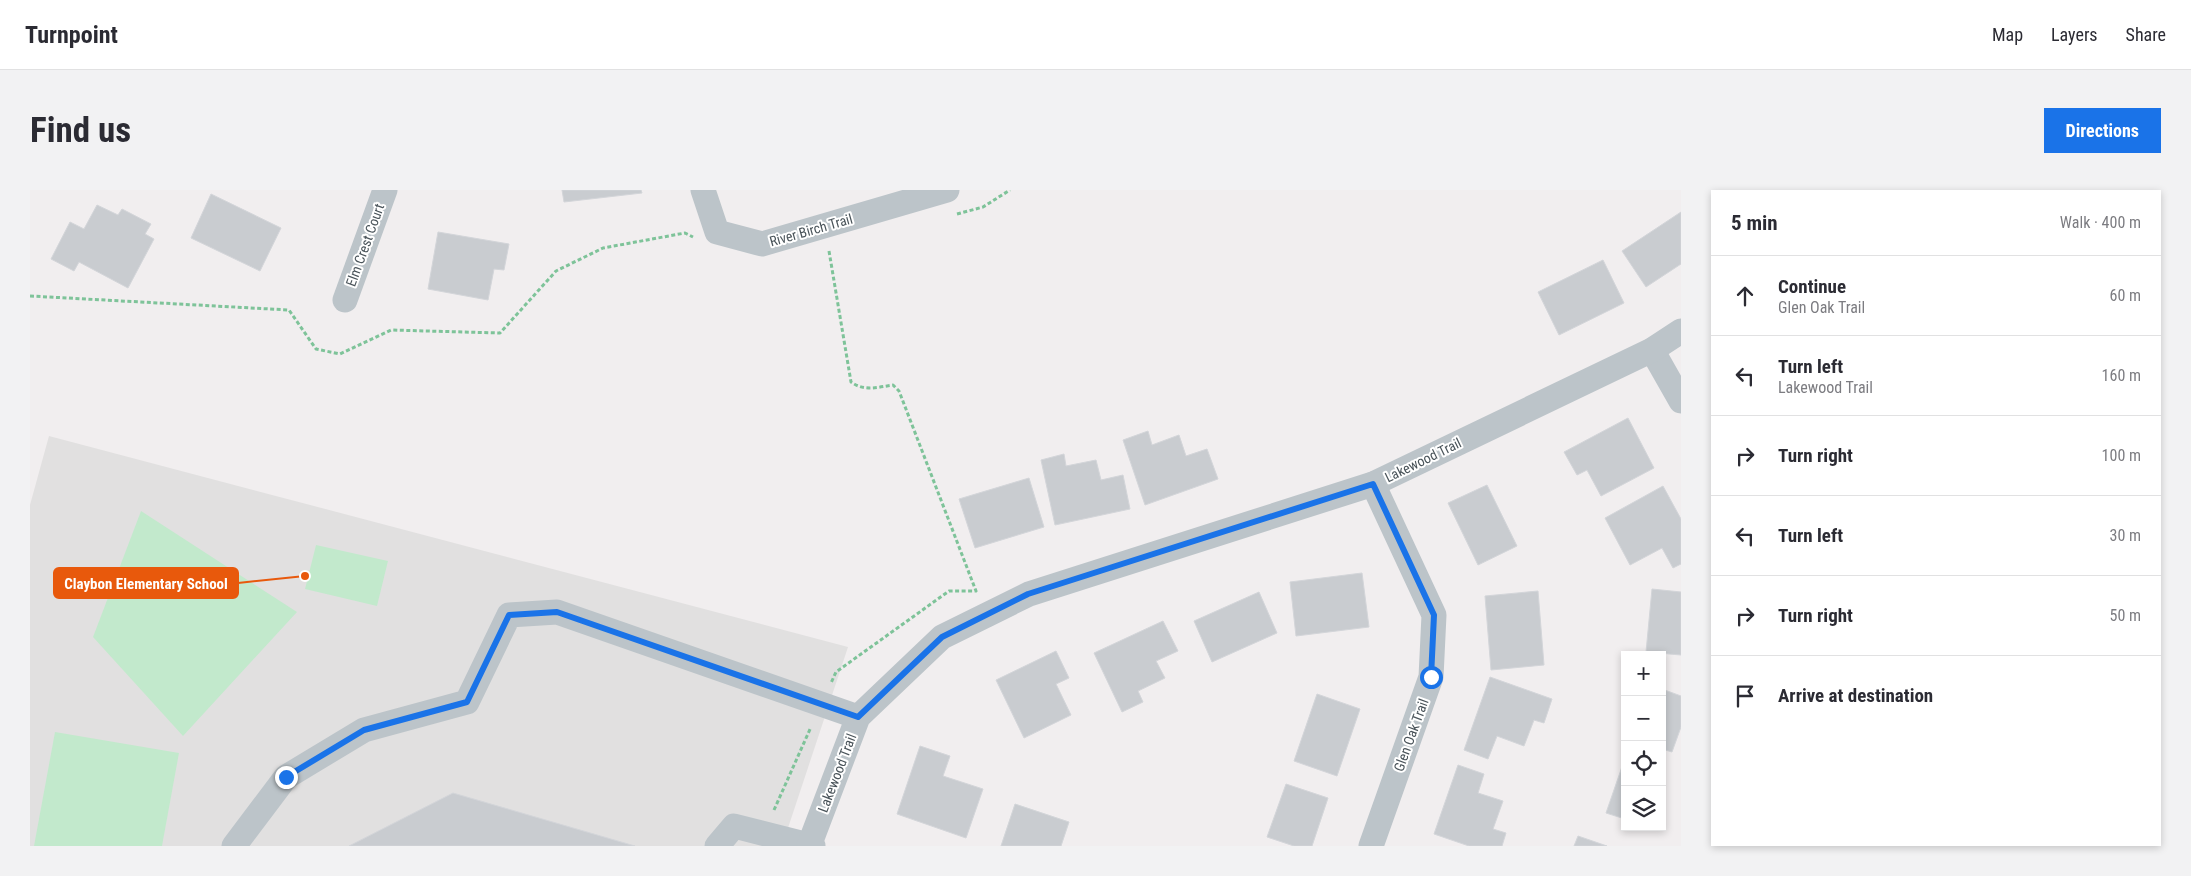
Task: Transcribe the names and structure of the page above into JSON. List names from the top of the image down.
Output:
{
  "streets": {
    "street": [
      "River Birch Trail",
      "Elm Crest Court",
      "Lakewood Trail",
      "Glen Oak Trail"
    ]
  },
  "crossings": [
    ["Lakewood Trail", "Glen Oak Trail"]
  ],
  "places": ["Claybon Elementary School"],
  "page": {
    "header": "Turnpoint",
    "nav": ["Map", "Layers", "Share"],
    "buttons": "Directions",
    "title": "Find us",
    "heading": ["5 min", "Walk · 400 m"],
    "list": [
      ["Continue", "Glen Oak Trail", "60 m"],
      ["Turn left", "Lakewood Trail", "160 m"],
      ["Turn right", "100 m"],
      ["Turn left", "30 m"],
      ["Turn right", "50 m"],
      "Arrive at destination"
    ],
    "map_buttons": ["+", "−"]
  }
}
